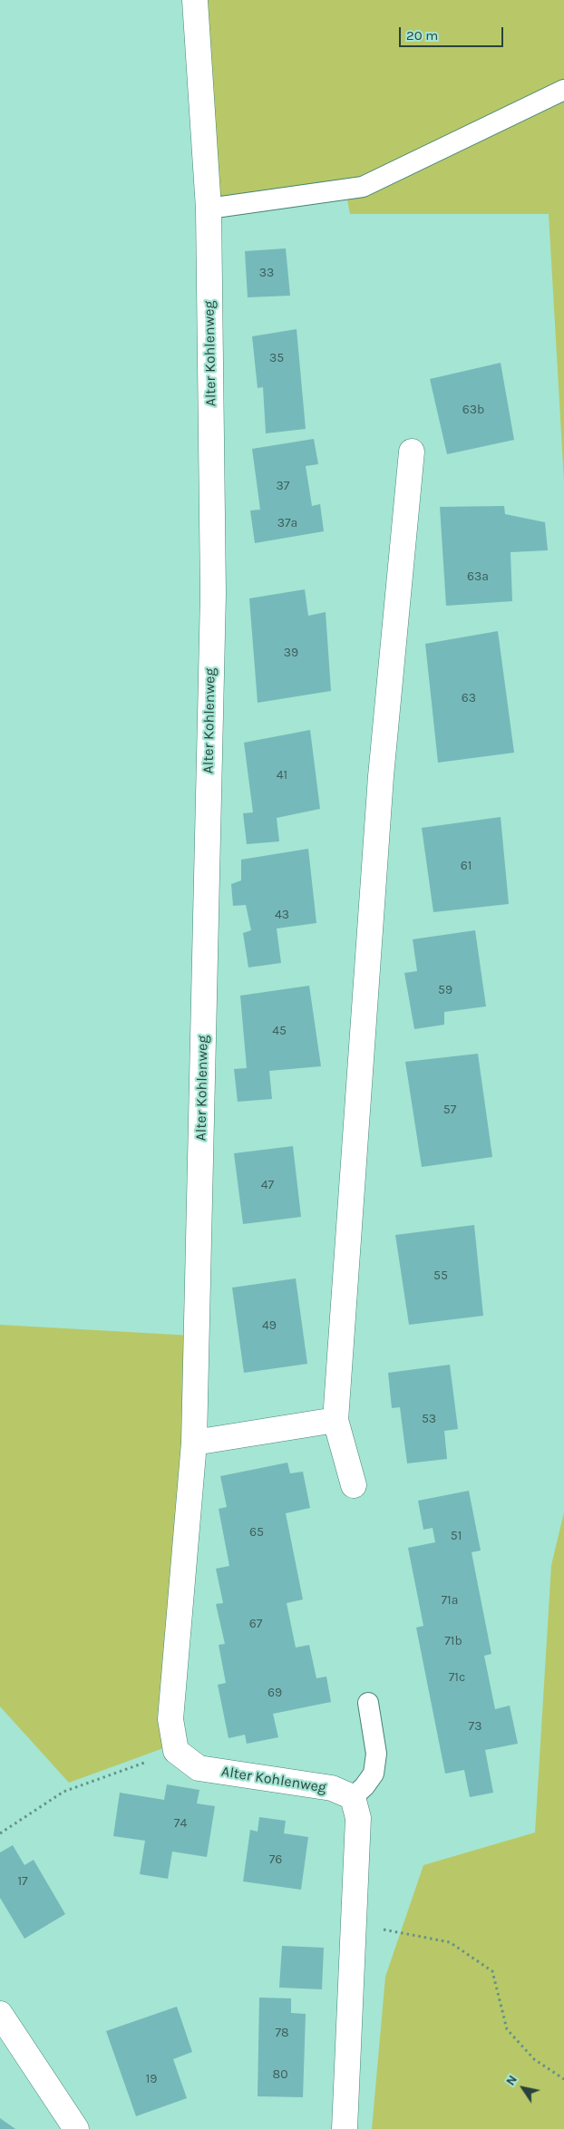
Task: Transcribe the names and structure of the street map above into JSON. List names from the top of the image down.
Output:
{
  "streets": {
    "street": ["Alter Kohlenweg"]
  },
  "house_numbers": [
    "33",
    "35",
    "63b",
    "37",
    "37a",
    "63a",
    "39",
    "63",
    "41",
    "61",
    "43",
    "59",
    "45",
    "57",
    "47",
    "55",
    "49",
    "53",
    "65",
    "51",
    "71a",
    "67",
    "71b",
    "71c",
    "69",
    "73",
    "74",
    "76",
    "17",
    "78",
    "80",
    "19"
  ],
  "scale_bar": "20 m",
  "north": "top left"
}
